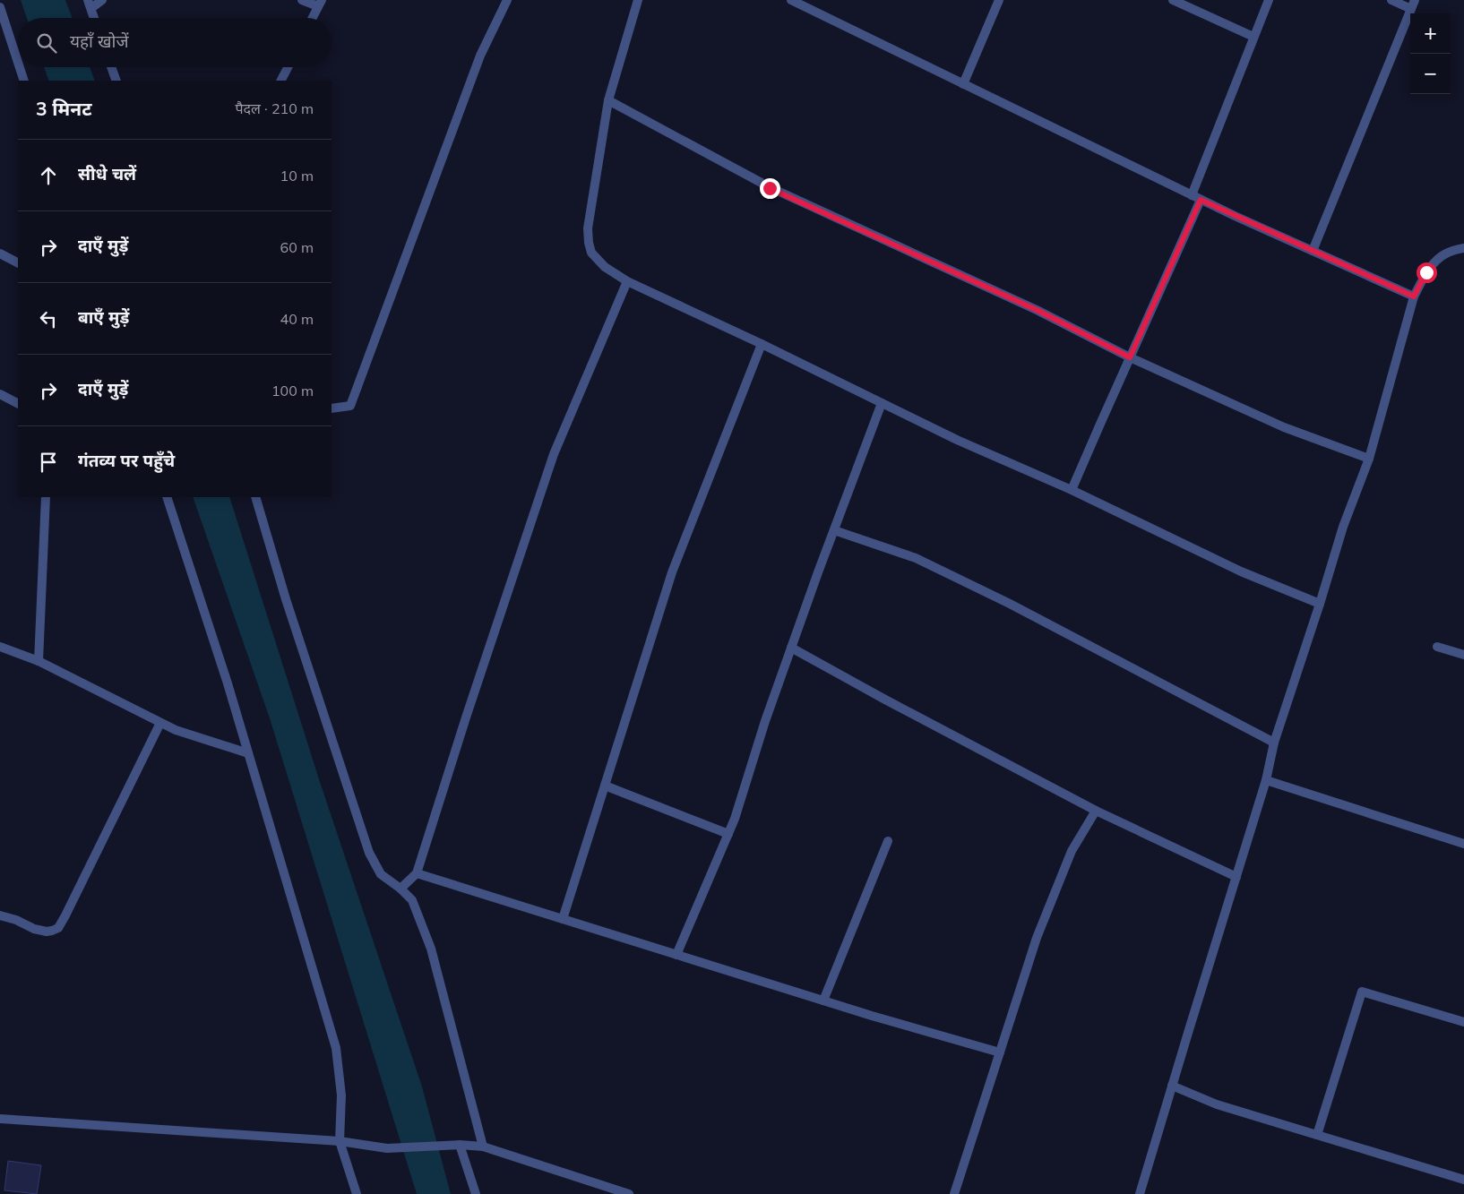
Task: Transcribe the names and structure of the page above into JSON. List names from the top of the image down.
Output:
{
  "page": {
    "map_buttons": ["+", "−"],
    "search": "यहाँ खोजें",
    "heading": ["3 मिनट", "पैदल · 210 m"],
    "list": [
      ["सीधे चलें", "10 m"],
      ["दाएँ मुड़ें", "60 m"],
      ["बाएँ मुड़ें", "40 m"],
      ["दाएँ मुड़ें", "100 m"],
      "गंतव्य पर पहुँचे"
    ]
  }
}
